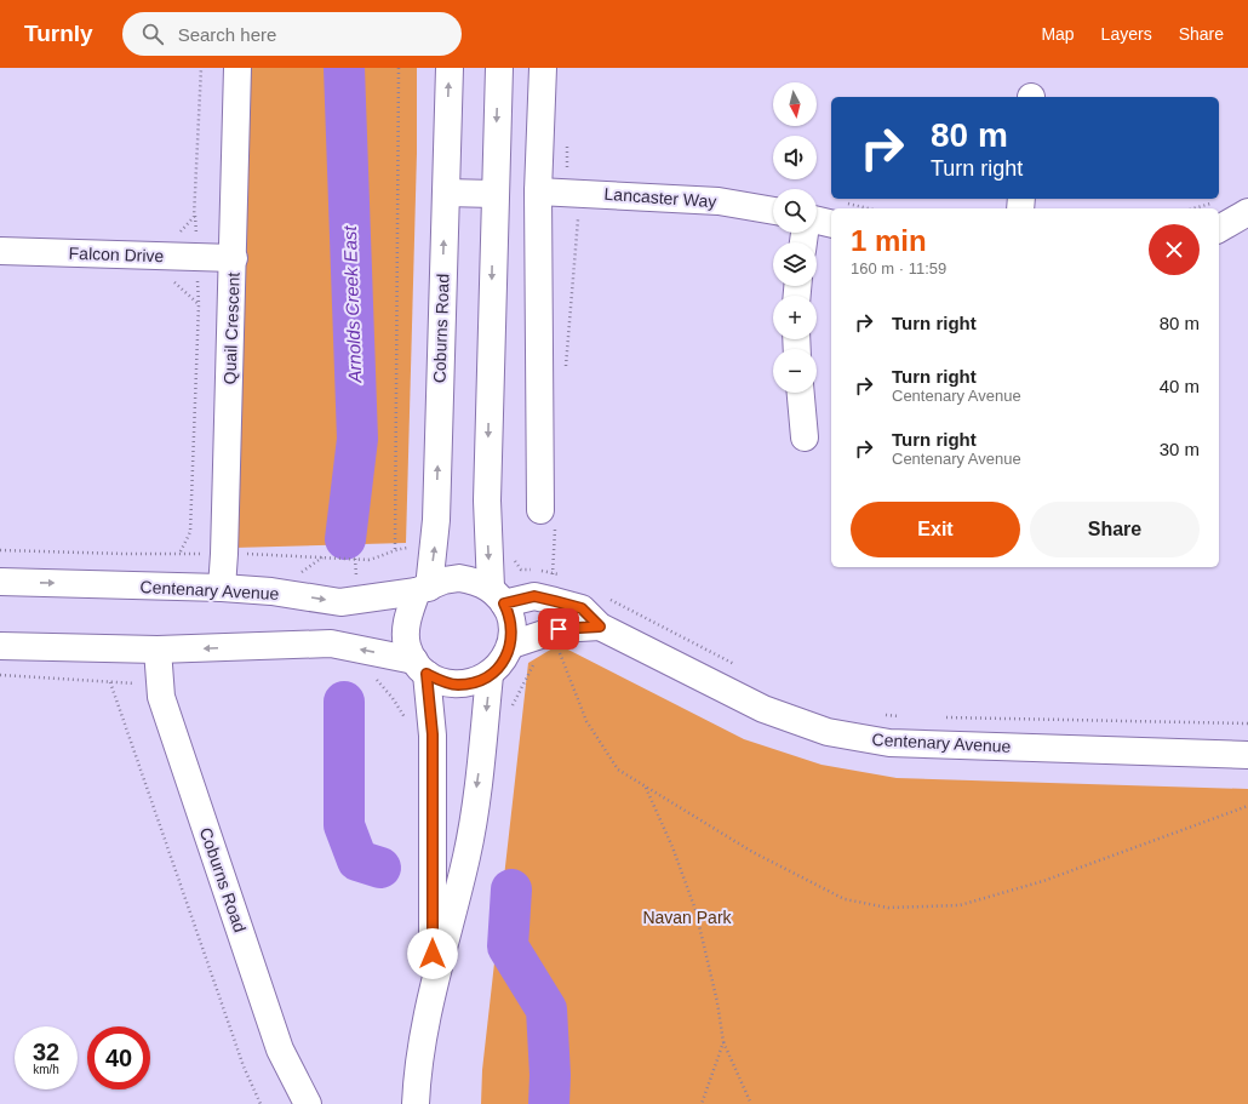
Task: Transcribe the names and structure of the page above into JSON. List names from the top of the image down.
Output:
{
  "streets": {
    "street": [
      "Lancaster Way",
      "Falcon Drive",
      "Quail Crescent",
      "Coburns Road",
      "Centenary Avenue"
    ]
  },
  "crossings": [
    ["Falcon Drive", "Quail Crescent"],
    ["Quail Crescent", "Centenary Avenue"],
    ["Coburns Road", "Centenary Avenue"]
  ],
  "water": ["Arnolds Creek East"],
  "parks": ["Navan Park"],
  "north": "bottom",
  "page": {
    "header": "Turnly",
    "search": "Search here",
    "nav": ["Map", "Layers", "Share"],
    "map_buttons": ["+", "−"],
    "turn": ["80 m", "Turn right"],
    "heading": ["1 min", "160 m · 11:59"],
    "list": [
      {
        "name": "Turn right",
        "value": "80 m"
      },
      {
        "name": "Turn right",
        "note": "Centenary Avenue",
        "value": "40 m"
      },
      {
        "name": "Turn right",
        "note": "Centenary Avenue",
        "value": "30 m"
      }
    ],
    "buttons": ["Exit", "Share"],
    "speed": "32 km/h",
    "limit": "40"
  }
}
